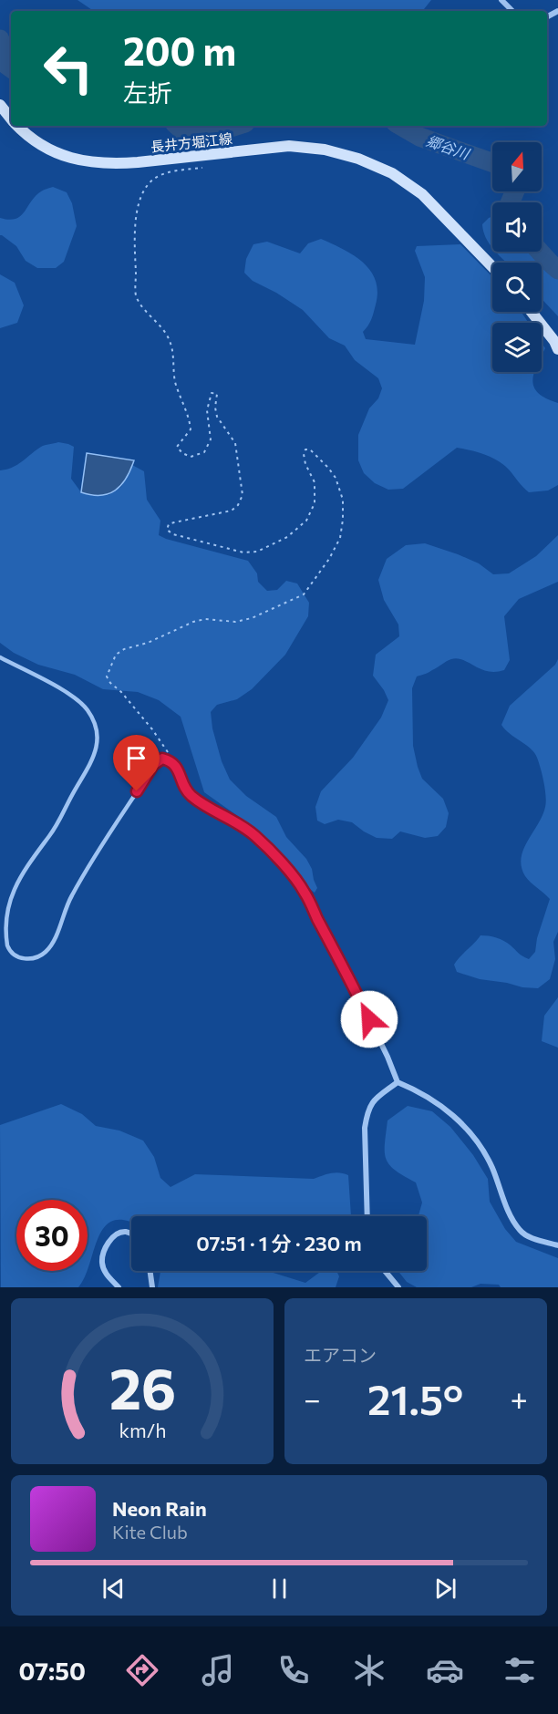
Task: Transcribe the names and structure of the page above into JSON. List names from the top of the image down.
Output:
{
  "streets": {
    "main road": ["長井方堀江線"]
  },
  "water": ["郷谷川"],
  "north": "top",
  "page": {
    "turn": ["200 m", "左折"],
    "limit": "30",
    "trip": "07:51 · 1 分 · 230 m",
    "tile": "エアコン",
    "heat": ["−", "21.5°", "+"],
    "song": ["Neon Rain", "Kite Club"],
    "tabs": "07:50",
    "gauge": ["26", "km/h"]
  }
}
